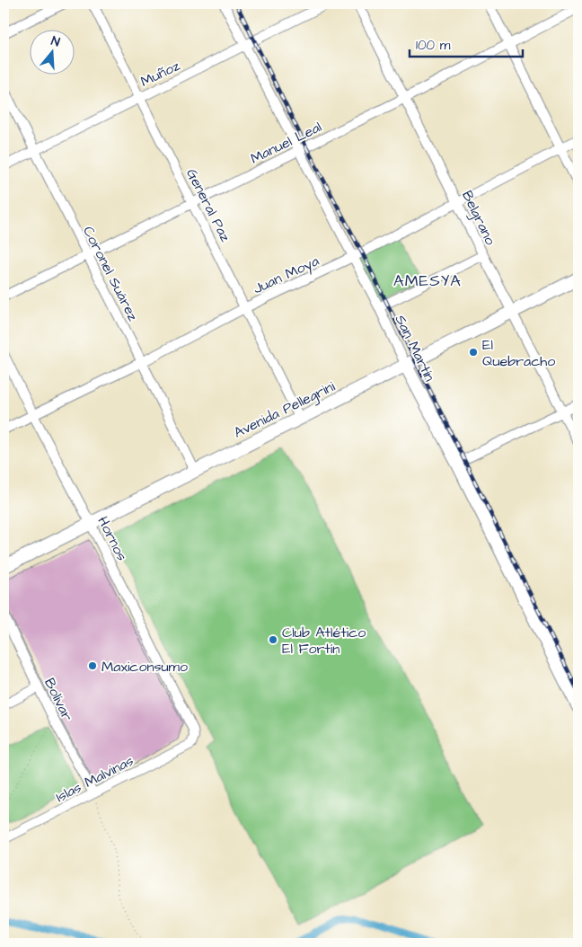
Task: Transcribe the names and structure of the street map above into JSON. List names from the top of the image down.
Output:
{
  "streets": {
    "main road": ["San Martín", "Avenida Pellegrini"],
    "street": [
      "Muñoz",
      "Manuel Leal",
      "General Paz",
      "Belgrano",
      "Coronel Suárez",
      "Juan Moya",
      "Hornos",
      "Bolívar",
      "Islas Malvinas"
    ]
  },
  "crossings": [
    ["Muñoz", "General Paz"],
    ["Muñoz", "Coronel Suárez"],
    ["Muñoz", "San Martín"],
    ["Manuel Leal", "General Paz"],
    ["Manuel Leal", "Belgrano"],
    ["Manuel Leal", "Coronel Suárez"],
    ["Manuel Leal", "San Martín"],
    ["General Paz", "Juan Moya"],
    ["General Paz", "Avenida Pellegrini"],
    ["Belgrano", "Juan Moya"],
    ["Belgrano", "Avenida Pellegrini"],
    ["Coronel Suárez", "Juan Moya"],
    ["Coronel Suárez", "Avenida Pellegrini"],
    ["Juan Moya", "San Martín"],
    ["Juan Moya", "Hornos"],
    ["San Martín", "Avenida Pellegrini"],
    ["Avenida Pellegrini", "Hornos"],
    ["Hornos", "Islas Malvinas"],
    ["Bolívar", "Islas Malvinas"]
  ],
  "districts": ["AMESYA"],
  "places": ["El Quebracho", "Club Atlético El Fortín", "Maxiconsumo"],
  "scale_bar": "100 m",
  "north": "top"
}
